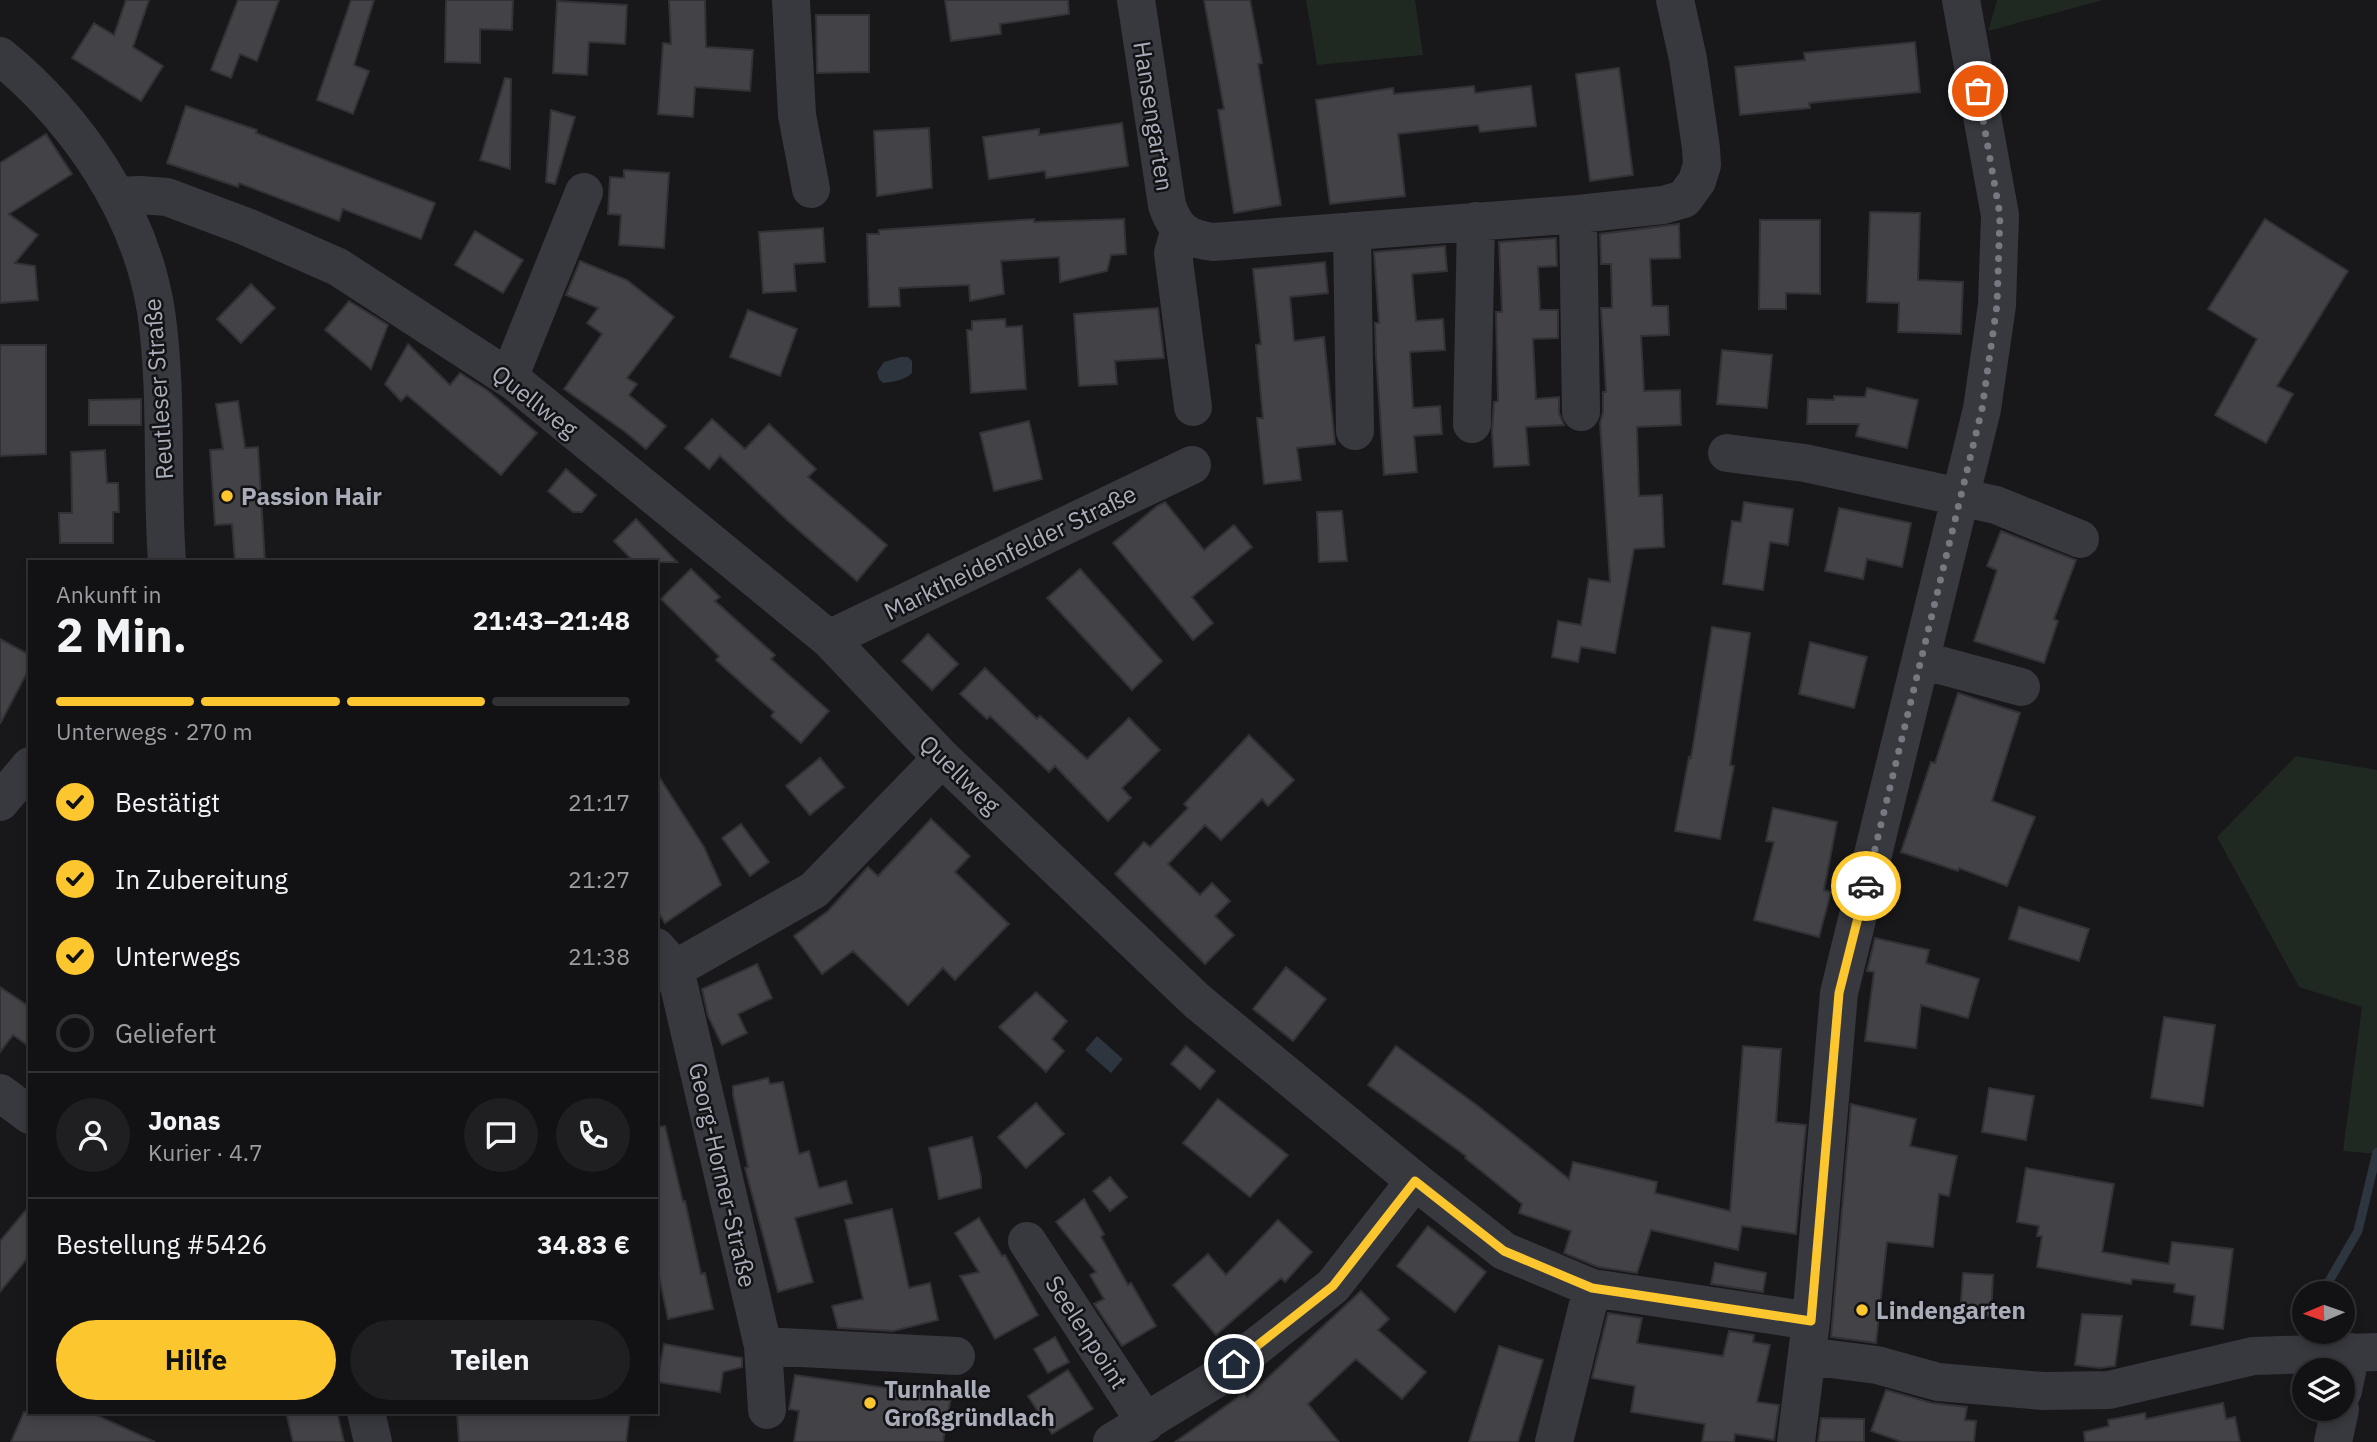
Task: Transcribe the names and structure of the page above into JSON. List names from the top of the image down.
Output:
{
  "streets": {
    "street": [
      "Hansengarten",
      "Reutleser Straße",
      "Quellweg",
      "Marktheidenfelder Straße",
      "Georg-Horner-Straße",
      "Seelenpoint"
    ]
  },
  "crossings": [
    ["Reutleser Straße", "Quellweg"],
    ["Quellweg", "Marktheidenfelder Straße"]
  ],
  "places": ["Passion Hair", "Lindengarten", "Turnhalle Großgründlach"],
  "north": "left",
  "page": {
    "heading": ["2 Min.", "Ankunft in", "21:43–21:48"],
    "panel": [
      "Jonas",
      "Kurier · 4.7",
      "Bestellung #5426",
      "34.83 €"
    ],
    "bar": "Unterwegs · 270 m",
    "list": [
      ["Bestätigt", "21:17"],
      ["In Zubereitung", "21:27"],
      ["Unterwegs", "21:38"],
      "Geliefert"
    ],
    "buttons": ["Hilfe", "Teilen"]
  }
}
